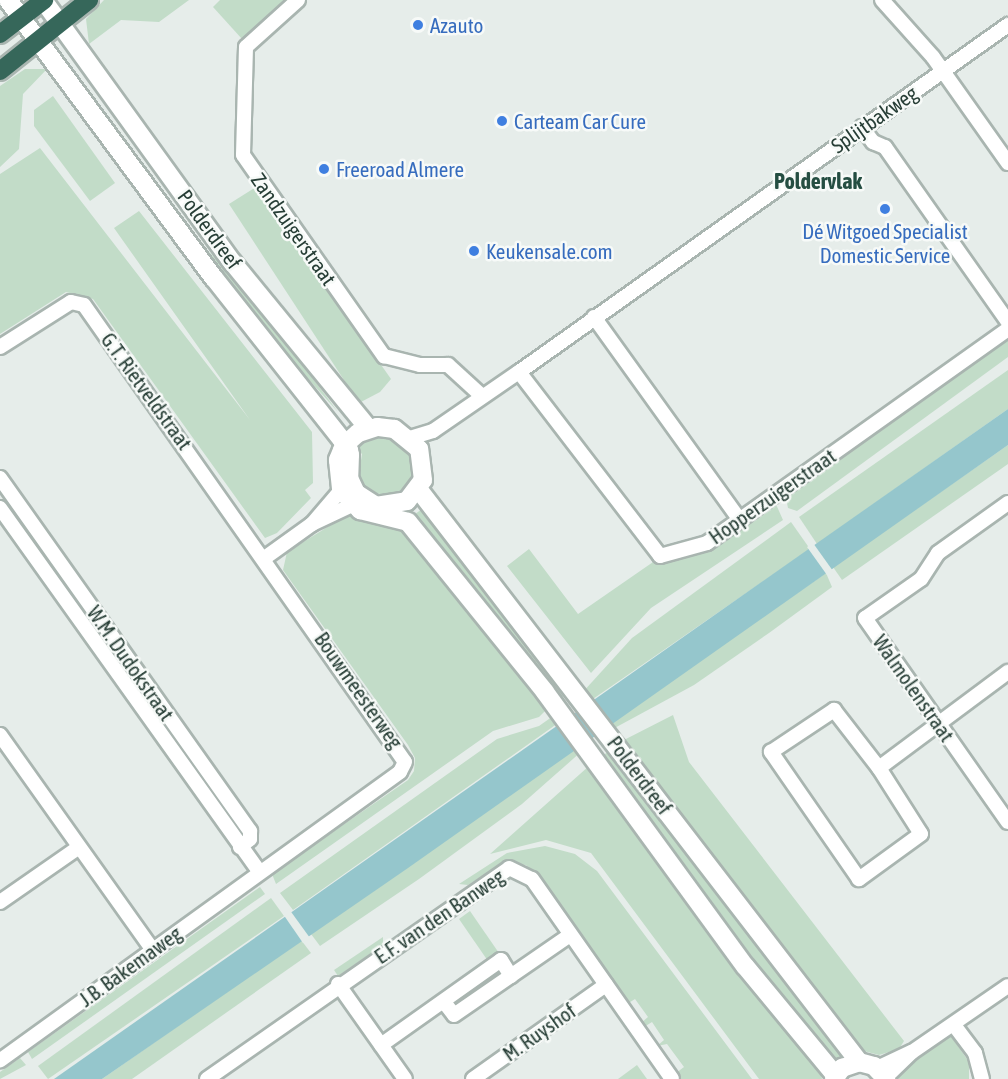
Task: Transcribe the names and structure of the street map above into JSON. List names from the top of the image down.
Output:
{
  "streets": {
    "main road": ["Polderdreef"],
    "street": [
      "Splijtbakweg",
      "Zandzuigerstraat",
      "G.T. Rietveldstraat",
      "Hopperzuigerstraat",
      "W.M. Dudokstraat",
      "Walmolenstraat",
      "Bouwmeesterweg",
      "E.F. van den Banweg",
      "J.B. Bakemaweg",
      "M. Ruyshof"
    ]
  },
  "crossings": [
    ["Splijtbakweg", "Polderdreef"],
    ["Splijtbakweg", "Zandzuigerstraat"],
    ["Splijtbakweg", "Hopperzuigerstraat"],
    ["G.T. Rietveldstraat", "Bouwmeesterweg"],
    ["W.M. Dudokstraat", "Bouwmeesterweg"],
    ["W.M. Dudokstraat", "J.B. Bakemaweg"],
    ["Bouwmeesterweg", "J.B. Bakemaweg"],
    ["E.F. van den Banweg", "M. Ruyshof"]
  ],
  "districts": ["Poldervlak"],
  "places": [
    "Azauto",
    "Carteam Car Cure",
    "Freeroad Almere",
    "Dé Witgoed Specialist Domestic Service",
    "Keukensale.com"
  ]
}
